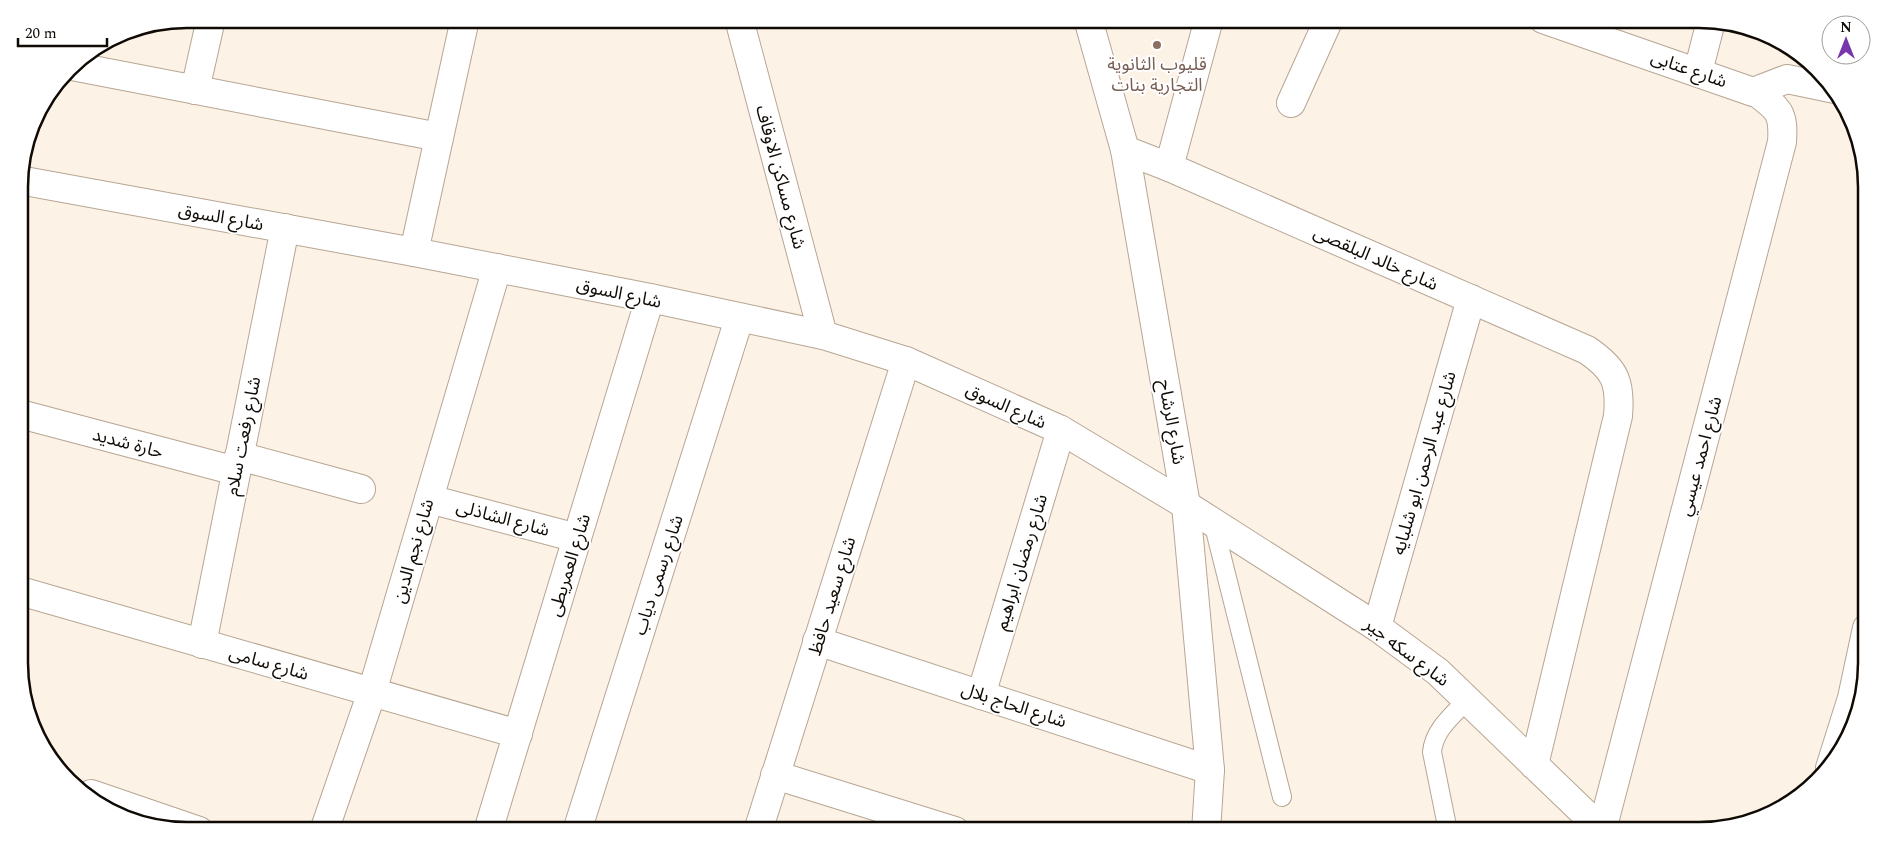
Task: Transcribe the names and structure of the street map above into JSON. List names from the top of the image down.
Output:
{
  "streets": {
    "street": [
      "شارع عتابى",
      "شارع مساكن الاوقاف",
      "شارع السوق",
      "شارع خالد البلقصى",
      "شارع الرشاح",
      "شارع رفعت سلام",
      "حارة شديد",
      "شارع احمد عيسي",
      "شارع عبد الرحمن ابو شلبايه",
      "شارع الشاذلى",
      "شارع نجم الدين",
      "شارع رمضان ابراهيم",
      "شارع العمريطى",
      "شارع رسمى دياب",
      "شارع سعيد حافظ",
      "شارع سكه جير",
      "شارع سامى",
      "شارع الحاج بلال"
    ]
  },
  "crossings": [
    ["شارع عتابى", "شارع احمد عيسي"],
    ["شارع مساكن الاوقاف", "شارع السوق"],
    ["شارع السوق", "شارع الرشاح"],
    ["شارع السوق", "شارع رفعت سلام"],
    ["شارع السوق", "شارع نجم الدين"],
    ["شارع السوق", "شارع رمضان ابراهيم"],
    ["شارع السوق", "شارع العمريطى"],
    ["شارع السوق", "شارع رسمى دياب"],
    ["شارع السوق", "شارع سعيد حافظ"],
    ["شارع السوق", "شارع سكه جير"],
    ["شارع خالد البلقصى", "شارع الرشاح"],
    ["شارع خالد البلقصى", "شارع عبد الرحمن ابو شلبايه"],
    ["شارع خالد البلقصى", "شارع سكه جير"],
    ["شارع الرشاح", "شارع سكه جير"],
    ["شارع الرشاح", "شارع الحاج بلال"],
    ["شارع رفعت سلام", "حارة شديد"],
    ["شارع رفعت سلام", "شارع سامى"],
    ["شارع عبد الرحمن ابو شلبايه", "شارع سكه جير"],
    ["شارع الشاذلى", "شارع نجم الدين"],
    ["شارع الشاذلى", "شارع العمريطى"],
    ["شارع نجم الدين", "شارع سامى"],
    ["شارع رمضان ابراهيم", "شارع الحاج بلال"],
    ["شارع العمريطى", "شارع سامى"],
    ["شارع سعيد حافظ", "شارع الحاج بلال"]
  ],
  "places": ["قليوب الثانوية التجارية بنات"],
  "scale_bar": "20 m",
  "north": "top"
}
